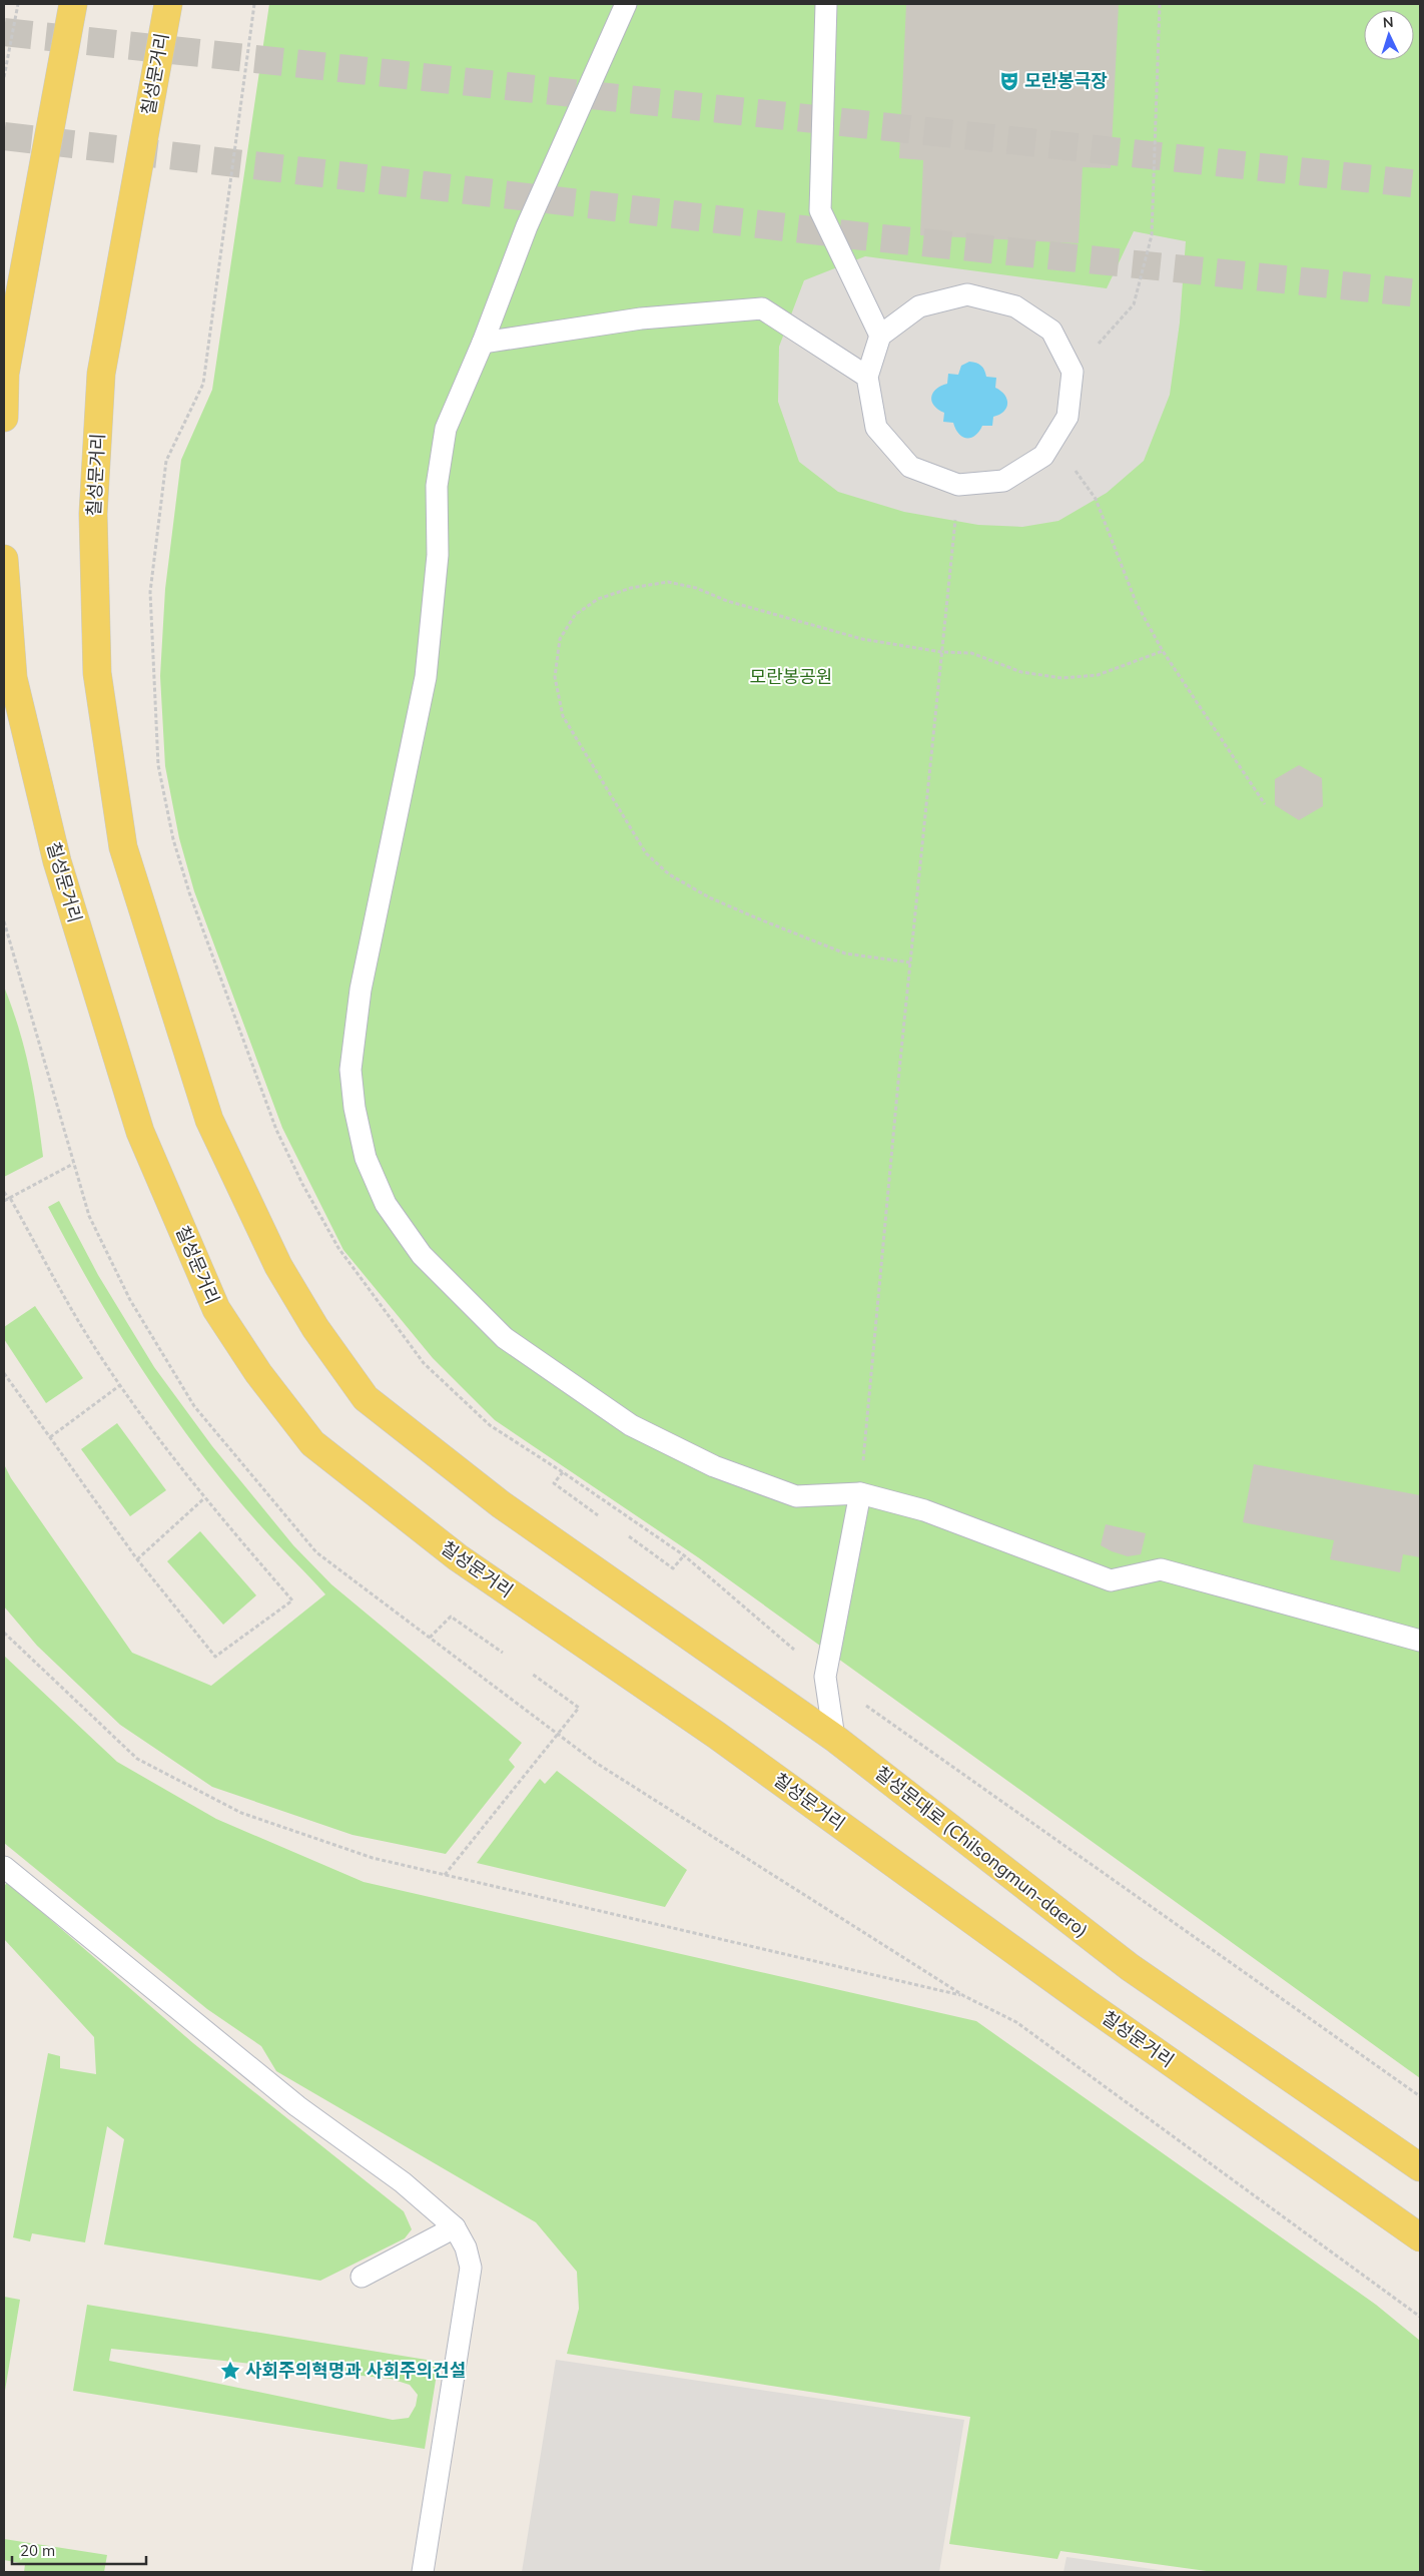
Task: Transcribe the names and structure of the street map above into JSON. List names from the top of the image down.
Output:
{
  "streets": {
    "main road": ["칠성문거리", "칠성문대로 (Chilsongmun-daero)"]
  },
  "crossings": [
    ["칠성문거리", "칠성문대로 (Chilsongmun-daero)"]
  ],
  "parks": ["모란봉공원"],
  "places": {
    "theatre": ["모란봉극장"],
    "place": ["사회주의혁명과 사회주의건설"]
  },
  "scale_bar": "20 m",
  "north": "top"
}
